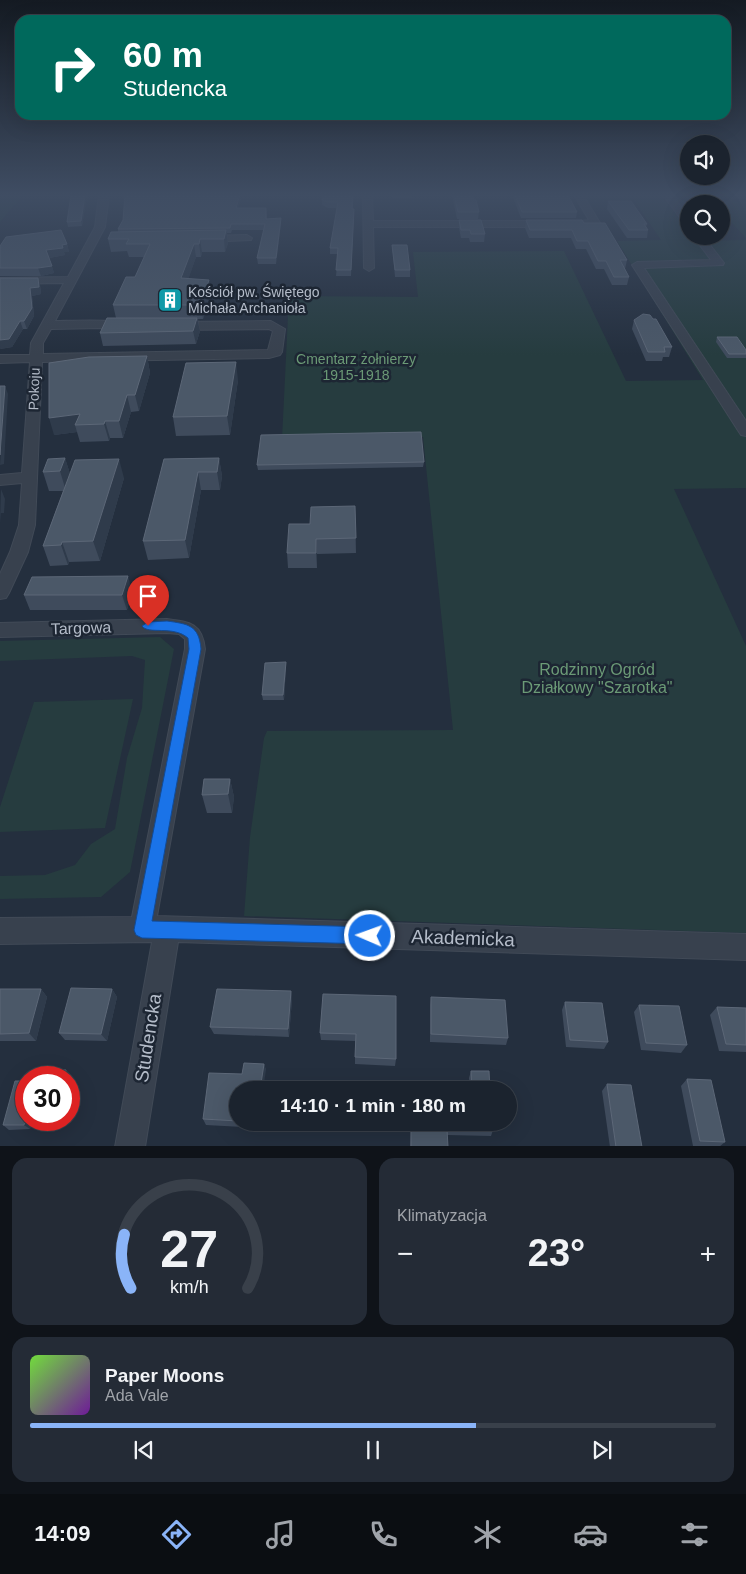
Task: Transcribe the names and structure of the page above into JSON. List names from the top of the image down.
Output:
{
  "streets": {
    "street": [
      "Pokoju",
      "Targowa",
      "Akademicka",
      "Studencka"
    ]
  },
  "crossings": [
    ["Targowa", "Studencka"],
    ["Akademicka", "Studencka"]
  ],
  "parks": ["Cmentarz żołnierzy 1915-1918", "Rodzinny Ogród Działkowy \"Szarotka\""],
  "places": {
    "building": ["Kościół pw. Świętego Michała Archanioła"]
  },
  "page": {
    "turn": ["60 m", "Studencka"],
    "limit": "30",
    "trip": "14:10 · 1 min · 180 m",
    "tile": "Klimatyzacja",
    "heat": ["−", "23°", "+"],
    "song": ["Paper Moons", "Ada Vale"],
    "tabs": "14:09",
    "gauge": ["27", "km/h"]
  }
}
